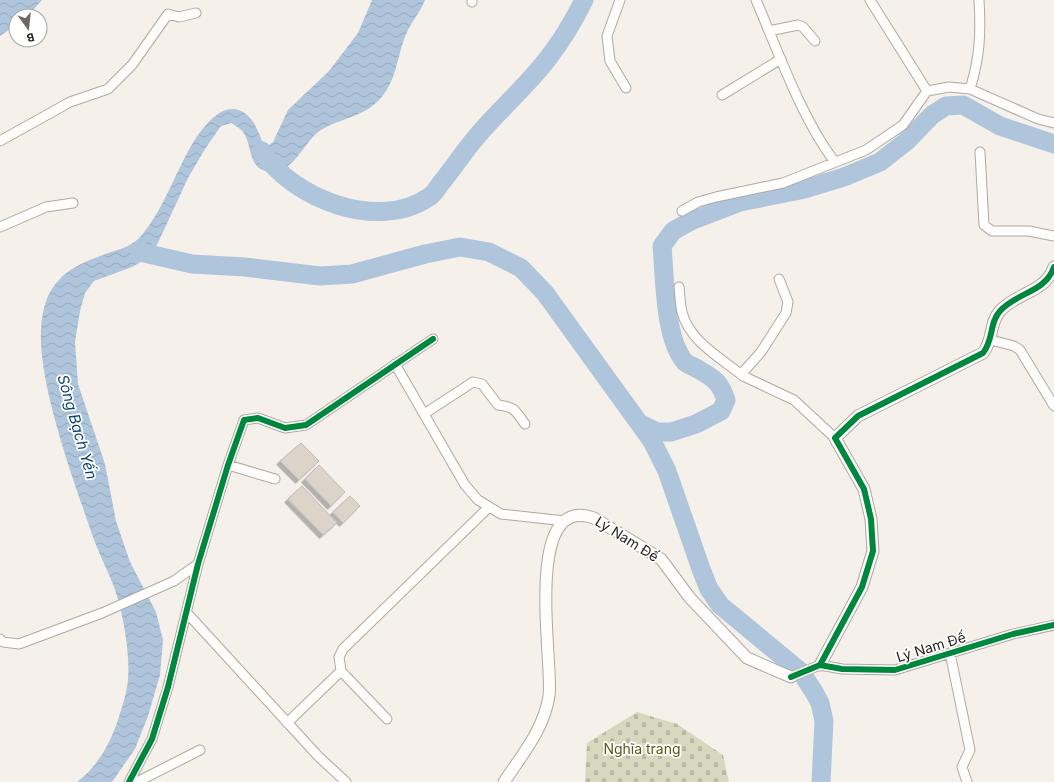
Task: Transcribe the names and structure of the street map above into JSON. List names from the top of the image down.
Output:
{
  "streets": {
    "street": ["Lý Nam Đế"]
  },
  "water": ["Sông Bạch Yến"],
  "parks": ["Nghĩa trang"],
  "north": "bottom"
}
